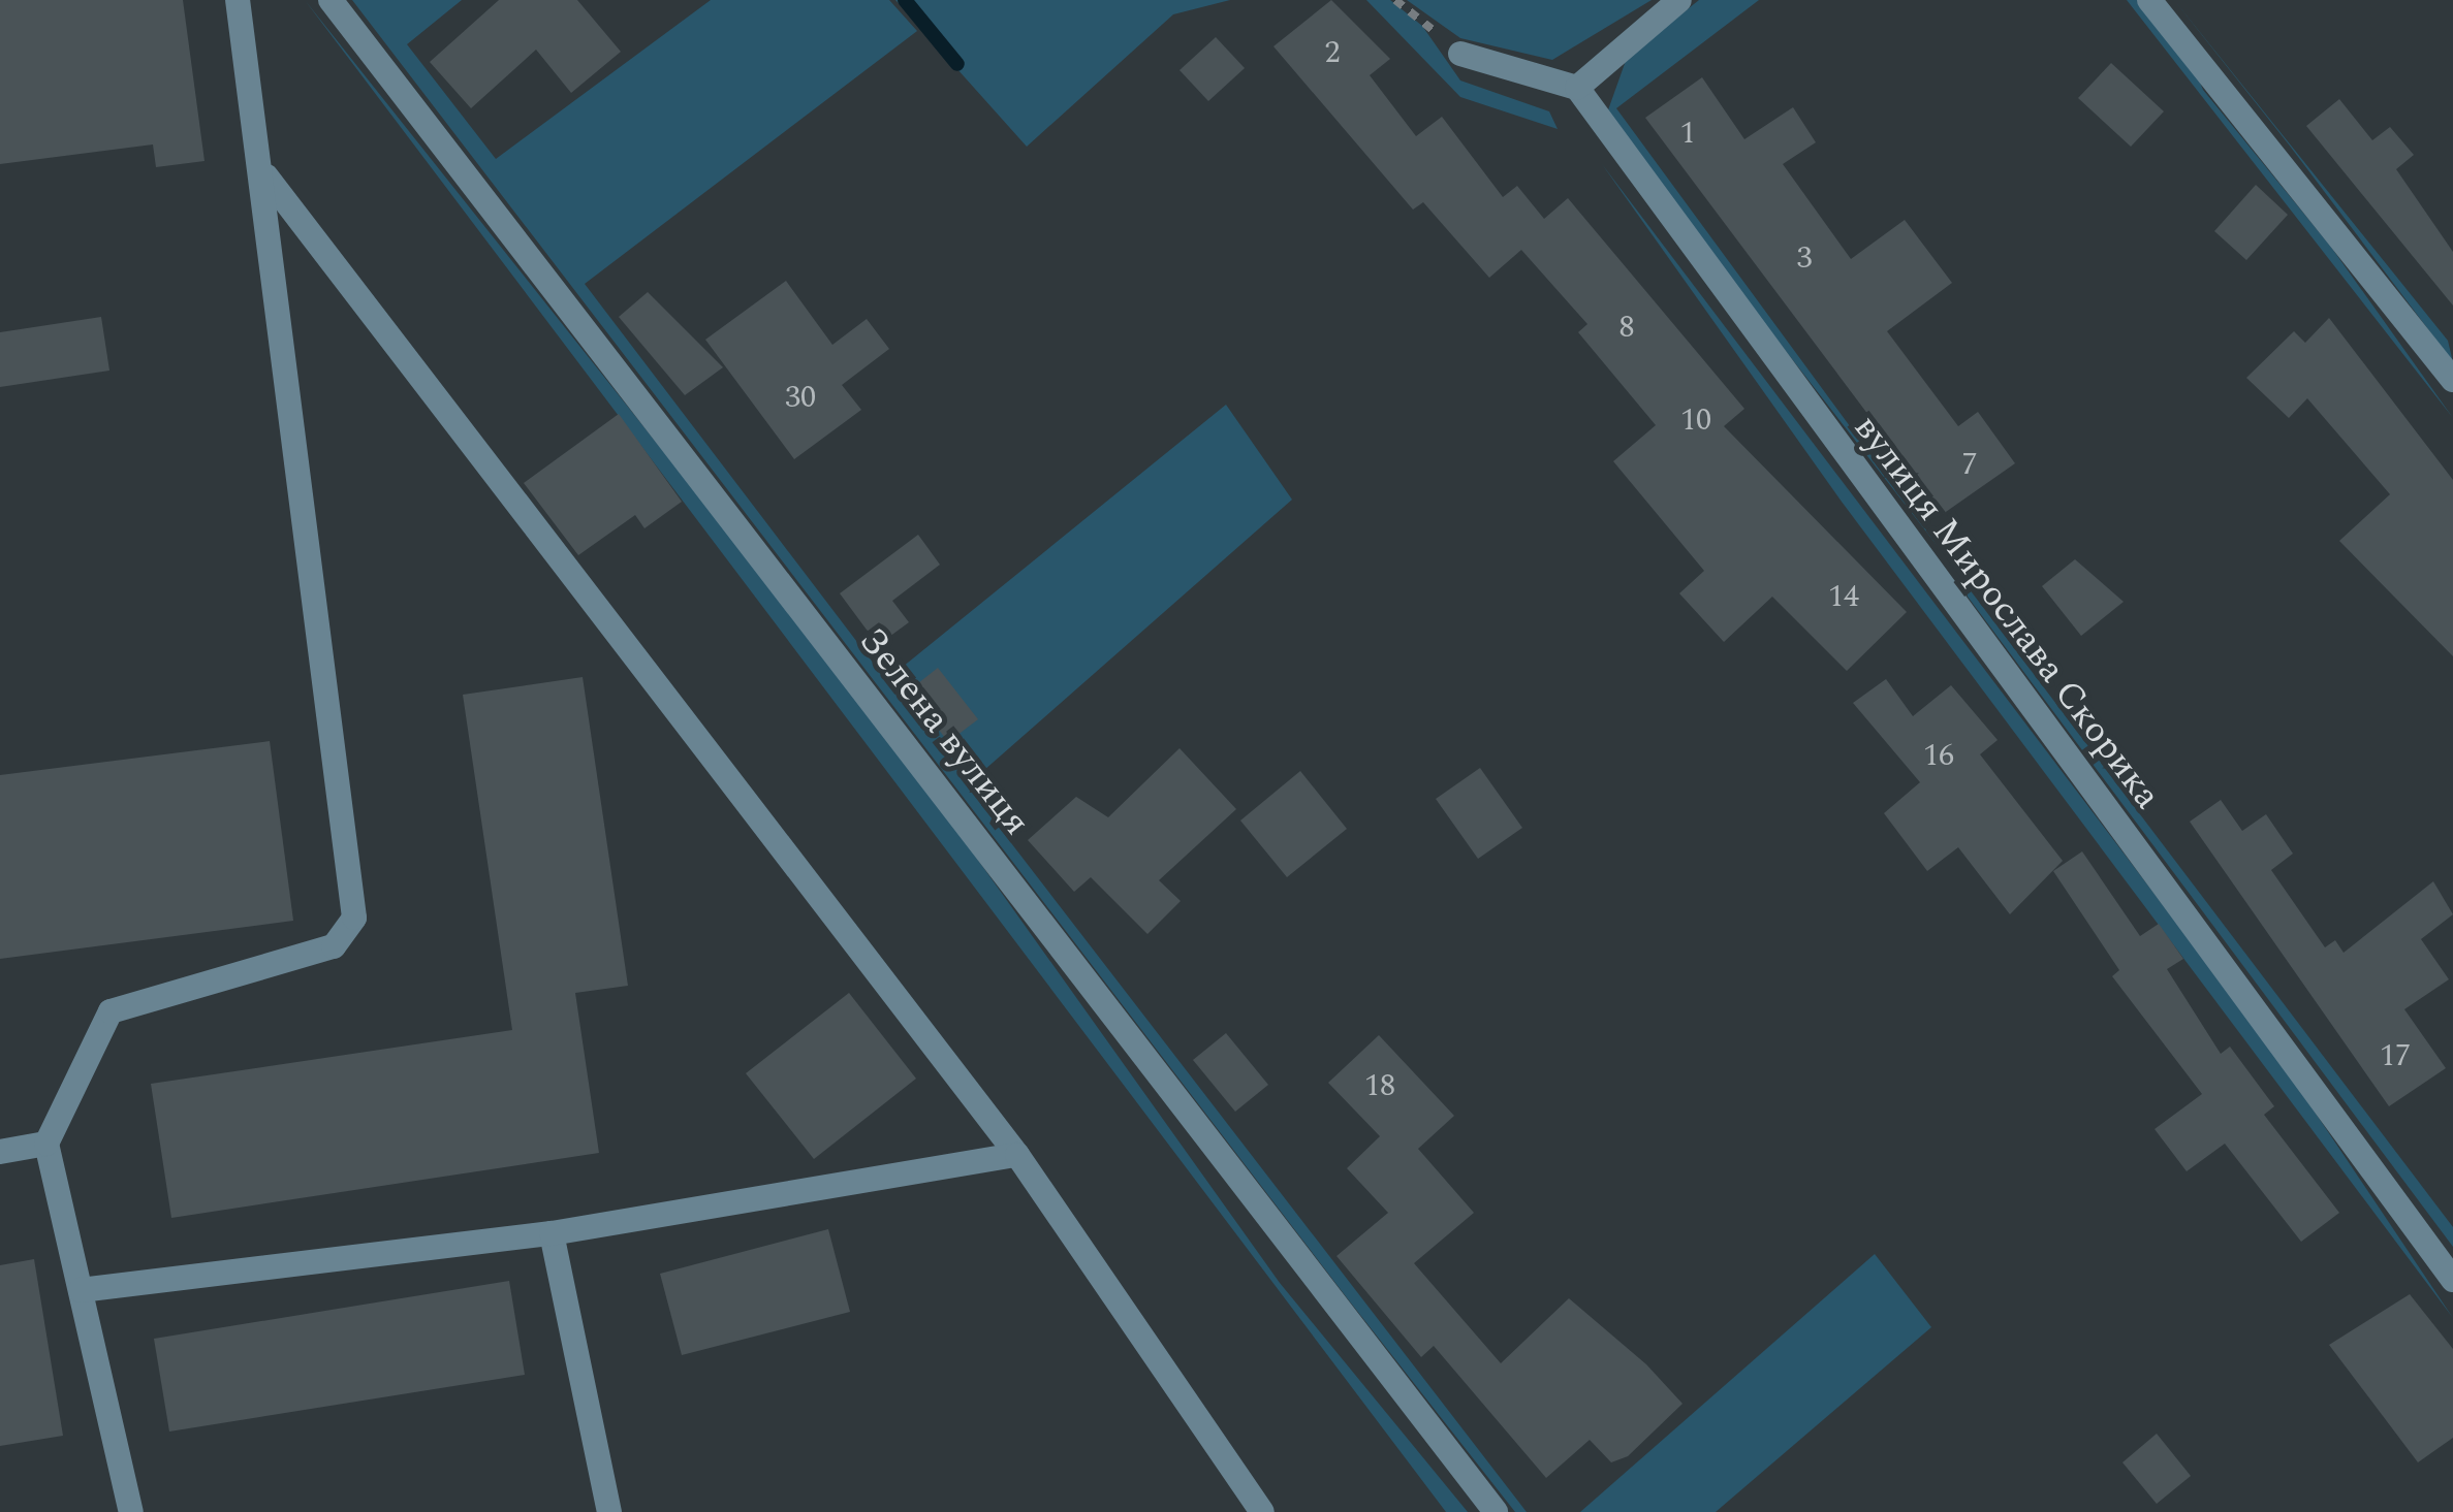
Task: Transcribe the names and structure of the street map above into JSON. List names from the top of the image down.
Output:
{
  "streets": {
    "street": ["вулиця Мирослава Скорика", "Зелена вулиця"]
  },
  "house_numbers": [
    "2",
    "1",
    "3",
    "8",
    "30",
    "10",
    "7",
    "14",
    "16",
    "17",
    "18"
  ]
}
